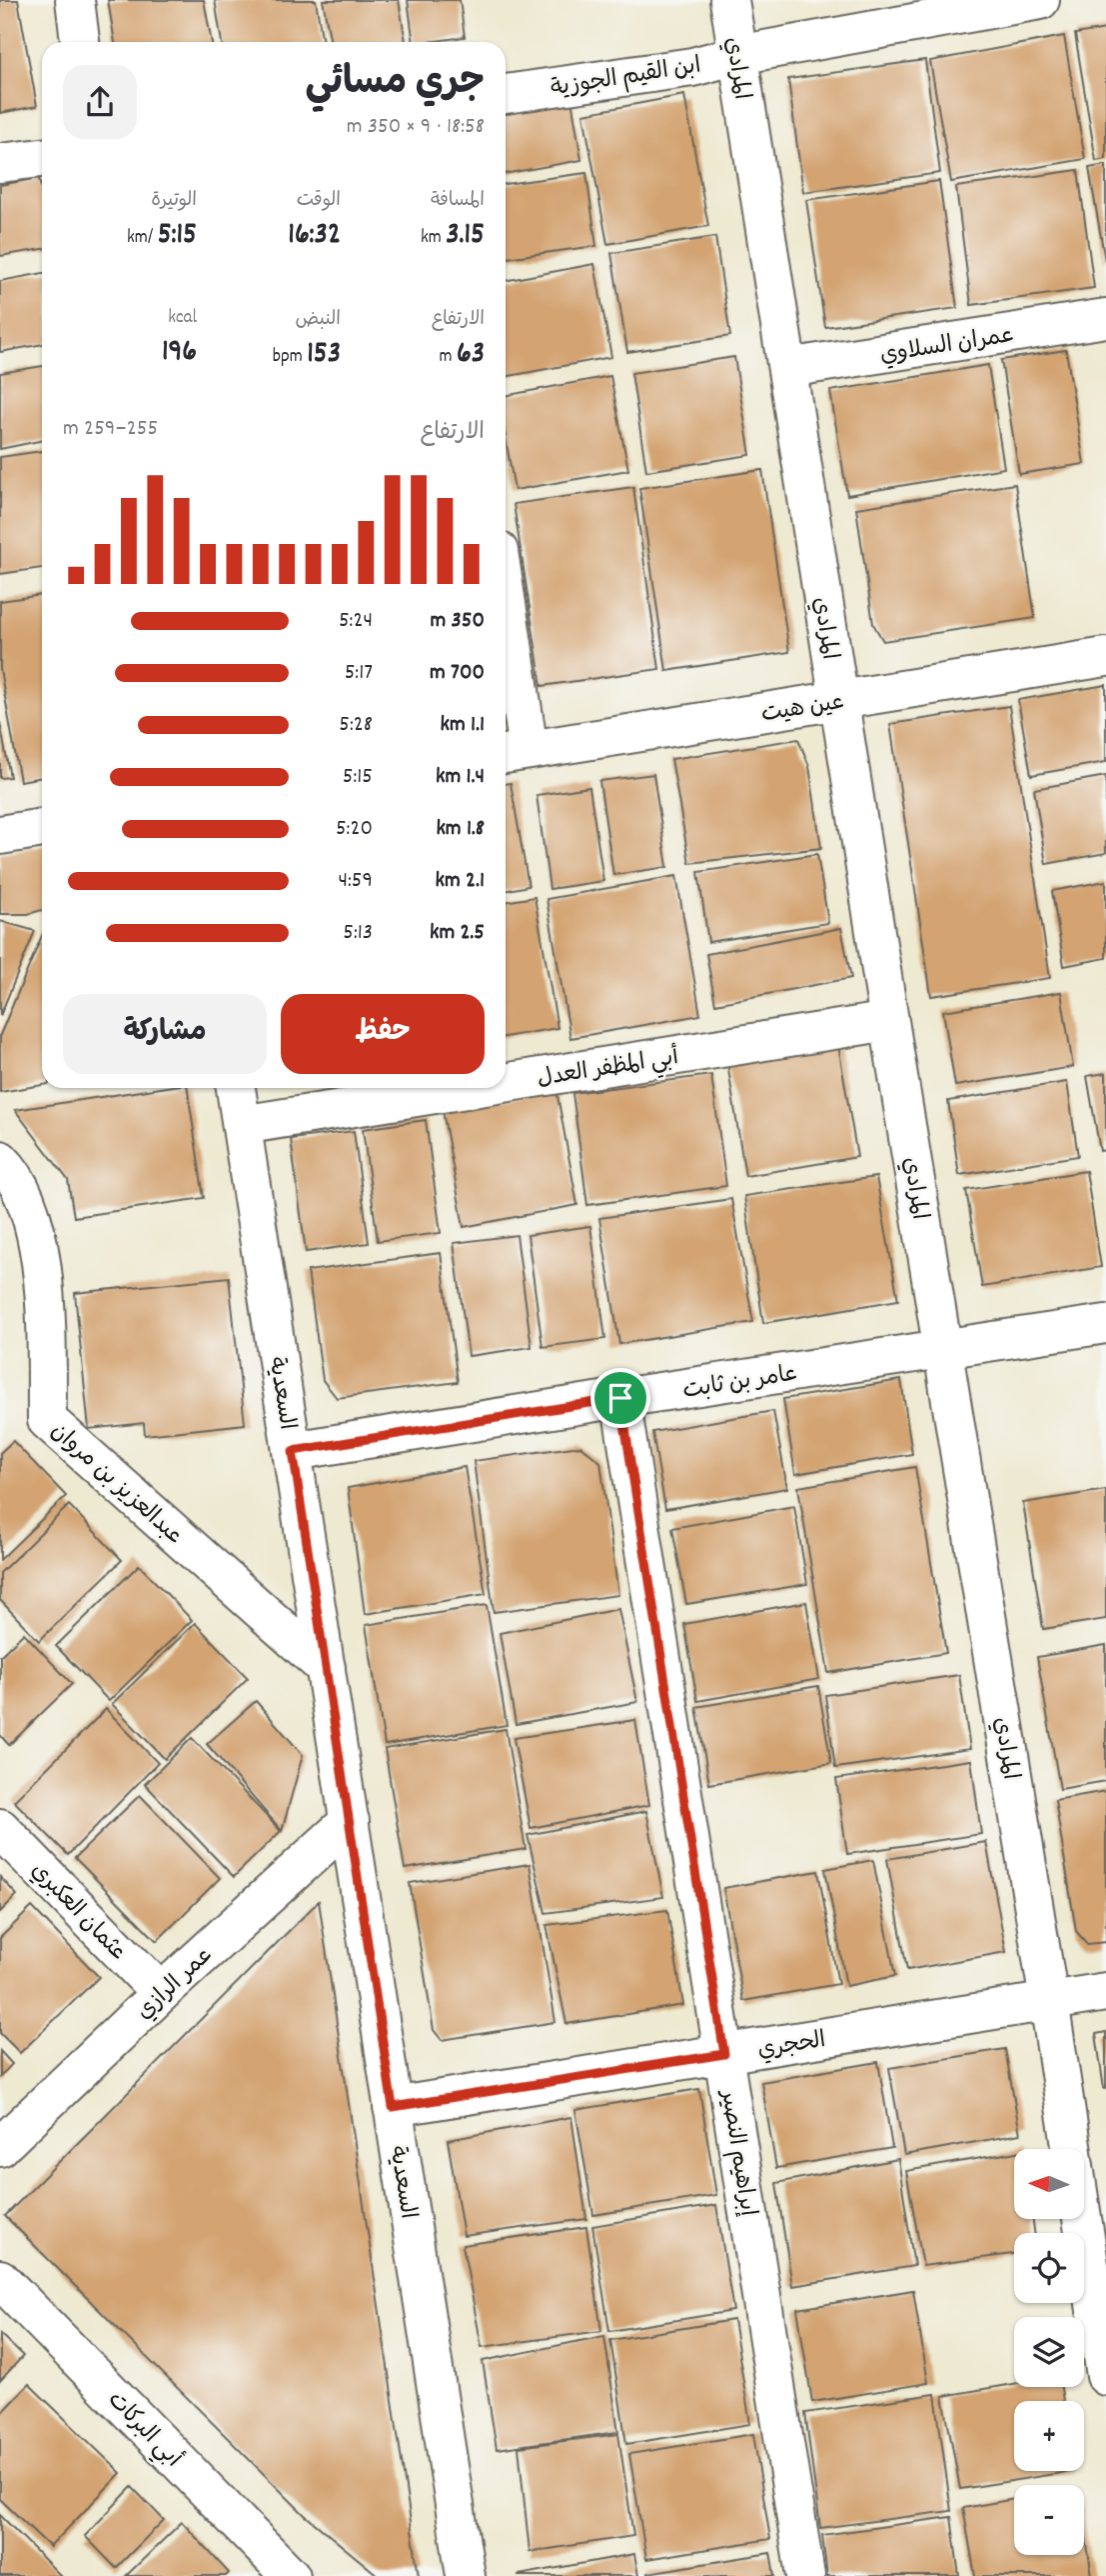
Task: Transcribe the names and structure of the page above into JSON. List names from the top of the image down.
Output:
{
  "streets": {
    "street": [
      "المرادي",
      "ابن القيم الجوزية",
      "عمران السلاوي",
      "عين هيت",
      "أبي المظفر العدل",
      "عامر بن ثابت",
      "السعدية",
      "عبدالعزيز بن مروان",
      "عثمان العكبري",
      "عمر الرازي",
      "الحجري",
      "إبراهيم النصير",
      "أبي البركات"
    ]
  },
  "crossings": [
    ["المرادي", "ابن القيم الجوزية"],
    ["المرادي", "عمران السلاوي"],
    ["المرادي", "عين هيت"],
    ["المرادي", "أبي المظفر العدل"],
    ["المرادي", "عامر بن ثابت"],
    ["المرادي", "الحجري"],
    ["أبي المظفر العدل", "السعدية"],
    ["عامر بن ثابت", "السعدية"],
    ["عامر بن ثابت", "إبراهيم النصير"],
    ["السعدية", "عبدالعزيز بن مروان"],
    ["السعدية", "عمر الرازي"],
    ["السعدية", "الحجري"],
    ["عثمان العكبري", "عمر الرازي"],
    ["الحجري", "إبراهيم النصير"]
  ],
  "north": "left",
  "page": {
    "heading": ["جري مسائي", "18:58 · 9 × 350 m"],
    "stats": [
      ["المسافة", "3.15 km"],
      ["الوقت", "16:32"],
      ["الوتيرة", "5:15 /km"],
      ["الارتفاع", "63 m"],
      ["النبض", "153 bpm"],
      ["kcal", "196"]
    ],
    "chart": ["الارتفاع", "255–259 m"],
    "list": [
      {
        "name": "350 m",
        "note": "5:24"
      },
      {
        "name": "700 m",
        "note": "5:17"
      },
      {
        "name": "1.1 km",
        "note": "5:28"
      },
      {
        "name": "1.4 km",
        "note": "5:15"
      },
      {
        "name": "1.8 km",
        "note": "5:20"
      },
      {
        "name": "2.1 km",
        "note": "4:59"
      },
      {
        "name": "2.5 km",
        "note": "5:13"
      }
    ],
    "buttons": ["حفظ", "مشاركة"],
    "map_buttons": ["+", "−"]
  }
}
